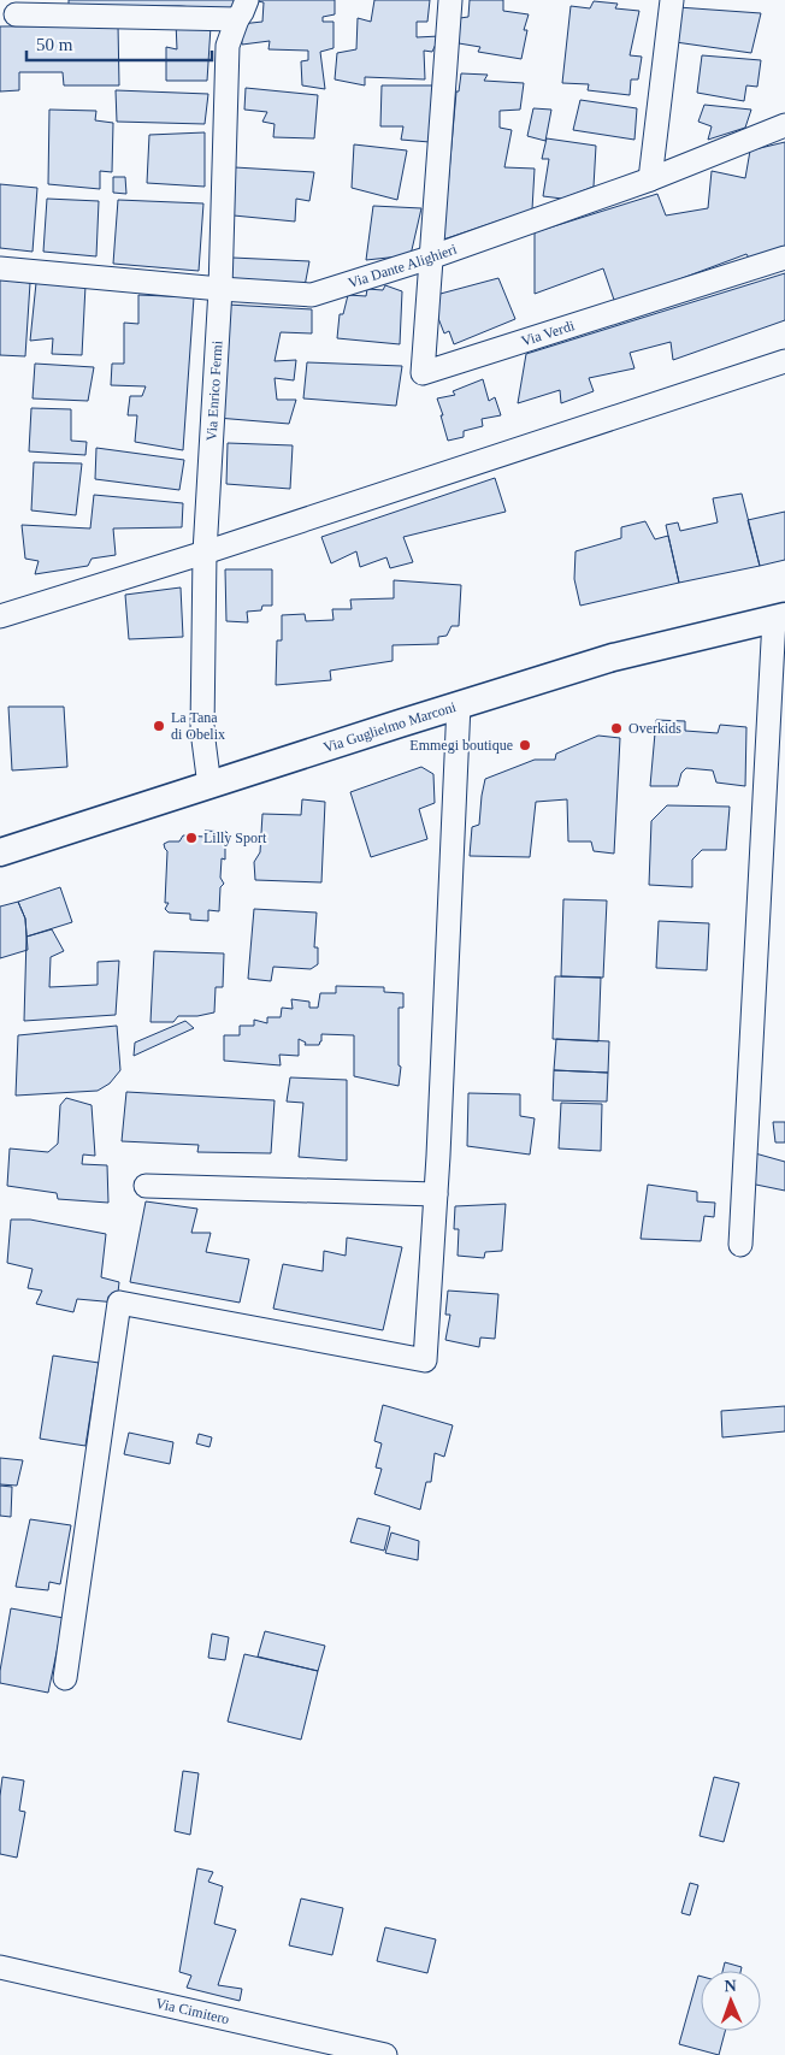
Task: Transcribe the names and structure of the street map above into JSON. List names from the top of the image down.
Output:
{
  "streets": {
    "street": [
      "Via Dante Alighieri",
      "Via Verdi",
      "Via Enrico Fermi",
      "Via Guglielmo Marconi",
      "Via Cimitero"
    ]
  },
  "crossings": [
    ["Via Dante Alighieri", "Via Verdi"],
    ["Via Dante Alighieri", "Via Enrico Fermi"],
    ["Via Enrico Fermi", "Via Guglielmo Marconi"]
  ],
  "places": [
    "La Tana di Obelix",
    "Overkids",
    "Emmegi boutique",
    "Lilly Sport"
  ],
  "scale_bar": "50 m",
  "north": "top"
}
